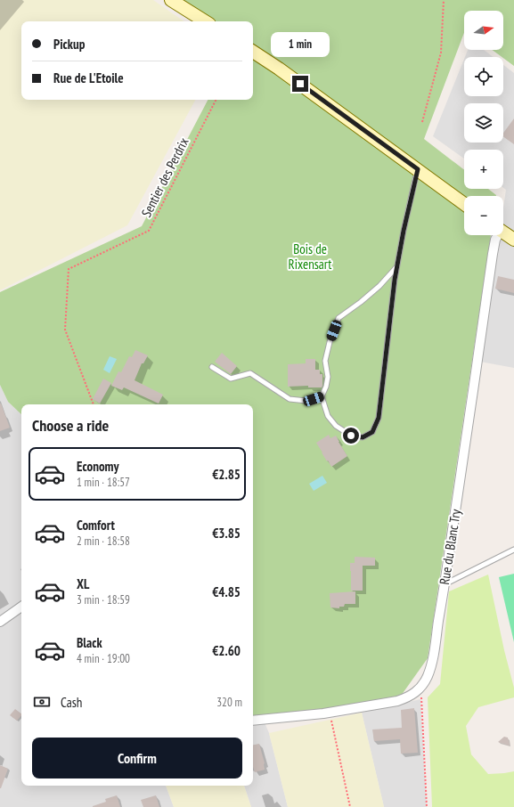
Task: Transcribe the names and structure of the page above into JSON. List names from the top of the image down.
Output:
{
  "streets": {
    "street": ["Rue du Blanc Try"],
    "path": ["Sentier des Perdrix"]
  },
  "parks": ["Bois de Rixensart"],
  "north": "right",
  "page": {
    "map_buttons": ["+", "−"],
    "banner": ["Pickup", "Rue de L'Etoile"],
    "bubble": "1 min",
    "heading": "Choose a ride",
    "list": [
      {
        "name": "Economy",
        "note": "1 min · 18:57",
        "value": "€2.85"
      },
      {
        "name": "Comfort",
        "note": "2 min · 18:58",
        "value": "€3.85"
      },
      {
        "name": "XL",
        "note": "3 min · 18:59",
        "value": "€4.85"
      },
      {
        "name": "Black",
        "note": "4 min · 19:00",
        "value": "€2.60"
      }
    ],
    "pay": ["Cash", "320 m"],
    "buttons": "Confirm"
  }
}
